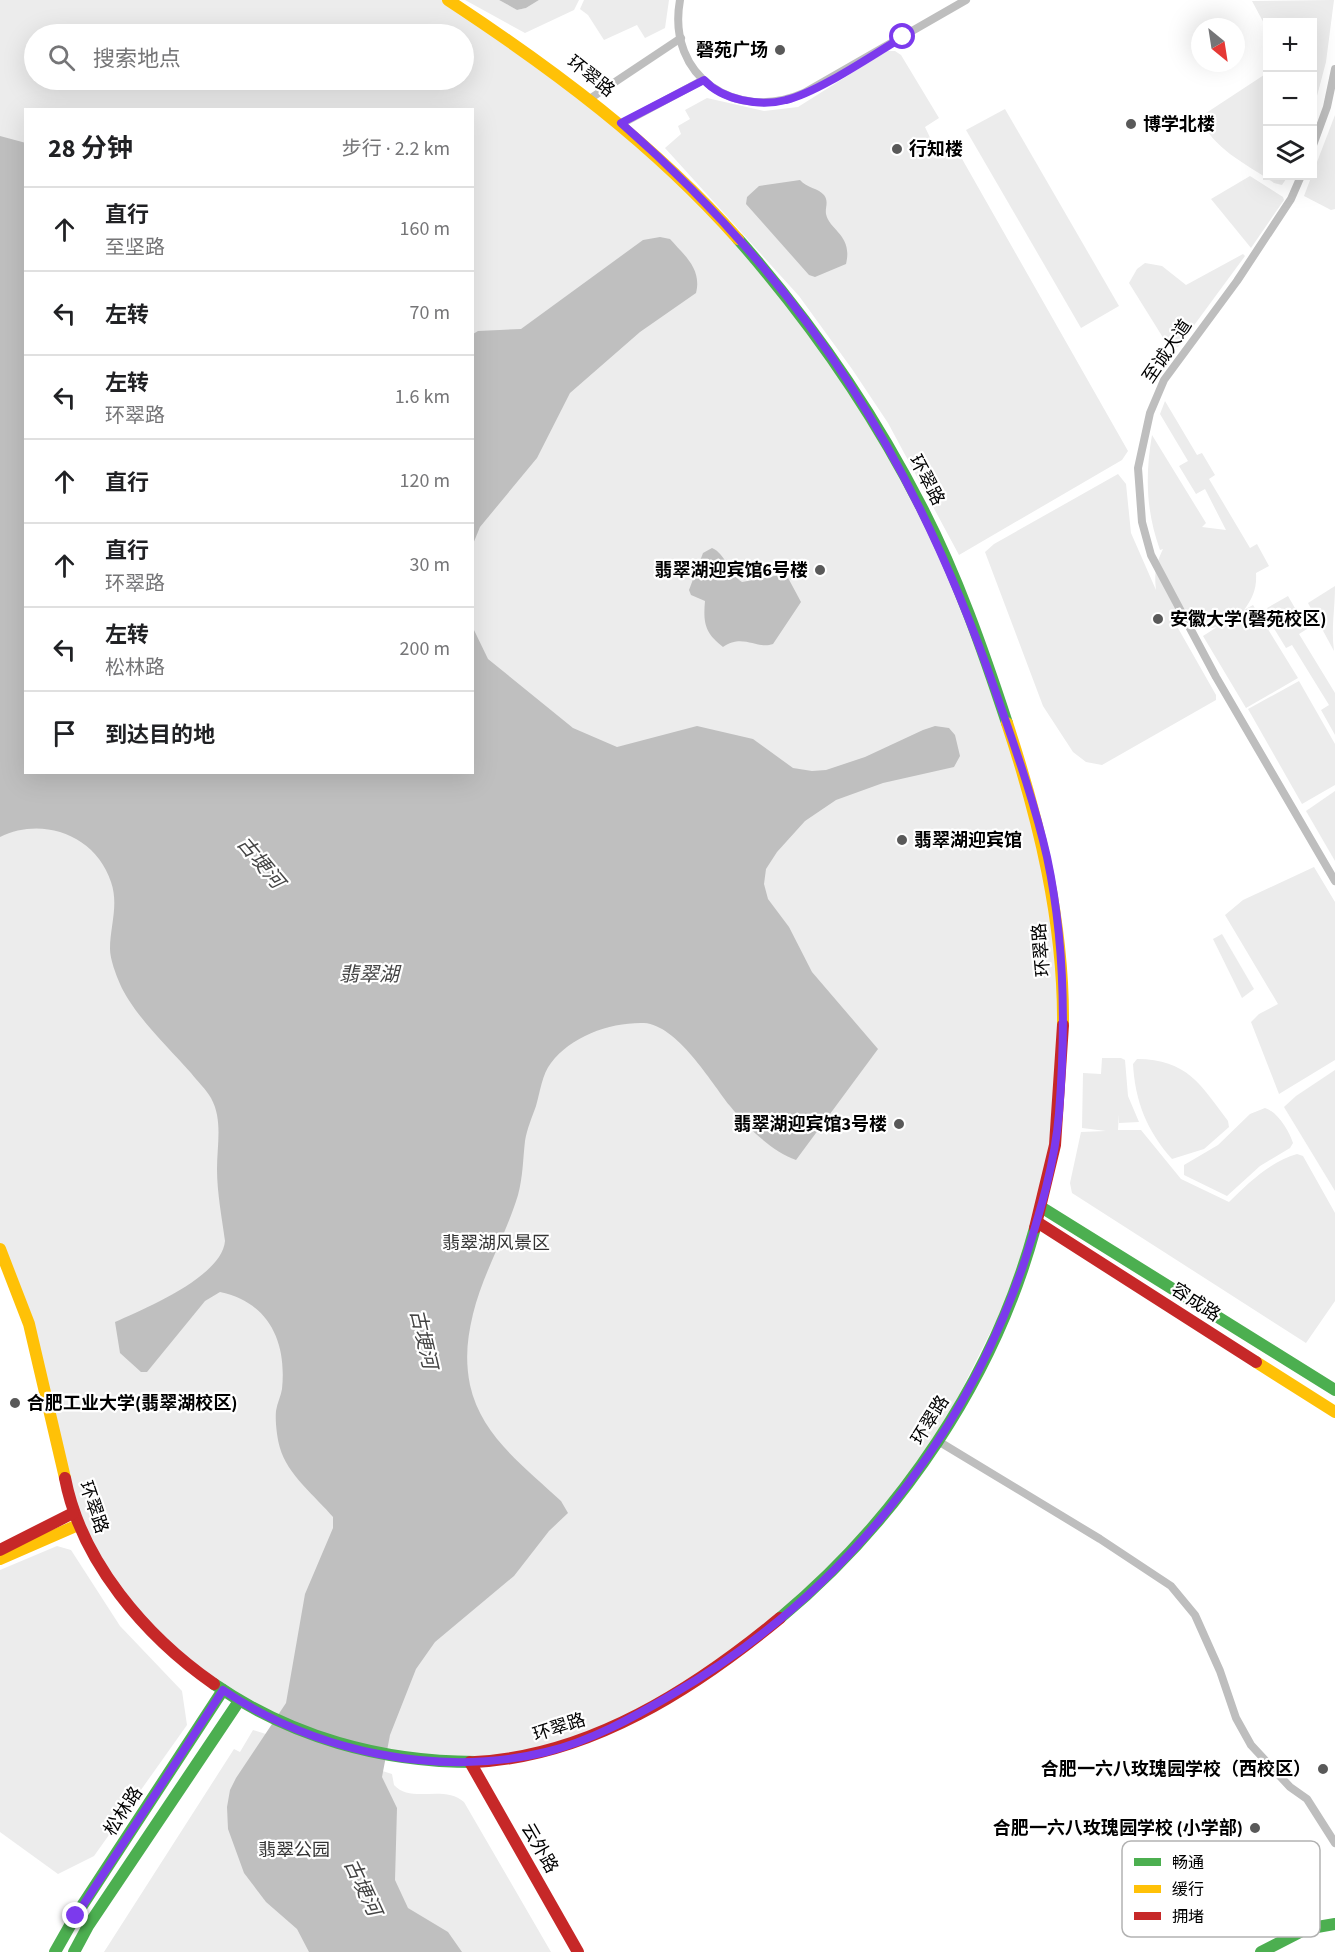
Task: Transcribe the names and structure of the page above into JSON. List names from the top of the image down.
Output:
{
  "streets": {
    "street": [
      "环翠路",
      "至诚大道",
      "容成路",
      "松林路",
      "云外路"
    ]
  },
  "crossings": [
    ["环翠路", "容成路"],
    ["环翠路", "松林路"],
    ["环翠路", "云外路"]
  ],
  "water": ["古埂河", "翡翠湖"],
  "parks": ["翡翠湖风景区", "翡翠公园"],
  "places": [
    "磬苑广场",
    "博学北楼",
    "行知楼",
    "翡翠湖迎宾馆6号楼",
    "安徽大学(磬苑校区)",
    "翡翠湖迎宾馆",
    "翡翠湖迎宾馆3号楼",
    "合肥工业大学(翡翠湖校区)",
    "合肥一六八玫瑰园学校（西校区）",
    "合肥一六八玫瑰园学校 (小学部)"
  ],
  "legend": ["畅通", "缓行", "拥堵"],
  "north": "bottom right",
  "page": {
    "map_buttons": ["+", "−"],
    "search": "搜索地点",
    "heading": ["28 分钟", "步行 · 2.2 km"],
    "list": [
      ["直行", "至坚路", "160 m"],
      ["左转", "70 m"],
      ["左转", "环翠路", "1.6 km"],
      ["直行", "120 m"],
      ["直行", "环翠路", "30 m"],
      ["左转", "松林路", "200 m"],
      "到达目的地"
    ]
  }
}
